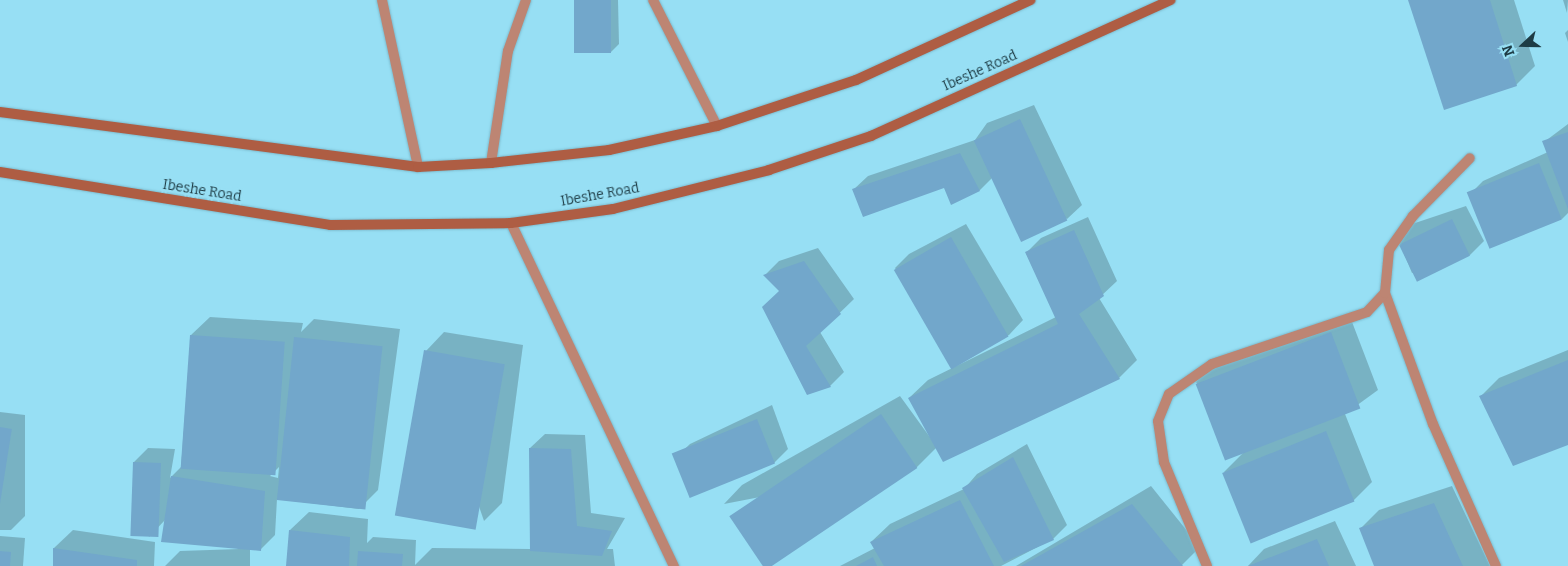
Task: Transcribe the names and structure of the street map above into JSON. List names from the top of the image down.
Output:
{
  "streets": {
    "main road": ["Ibeshe Road"]
  },
  "north": "left"
}
